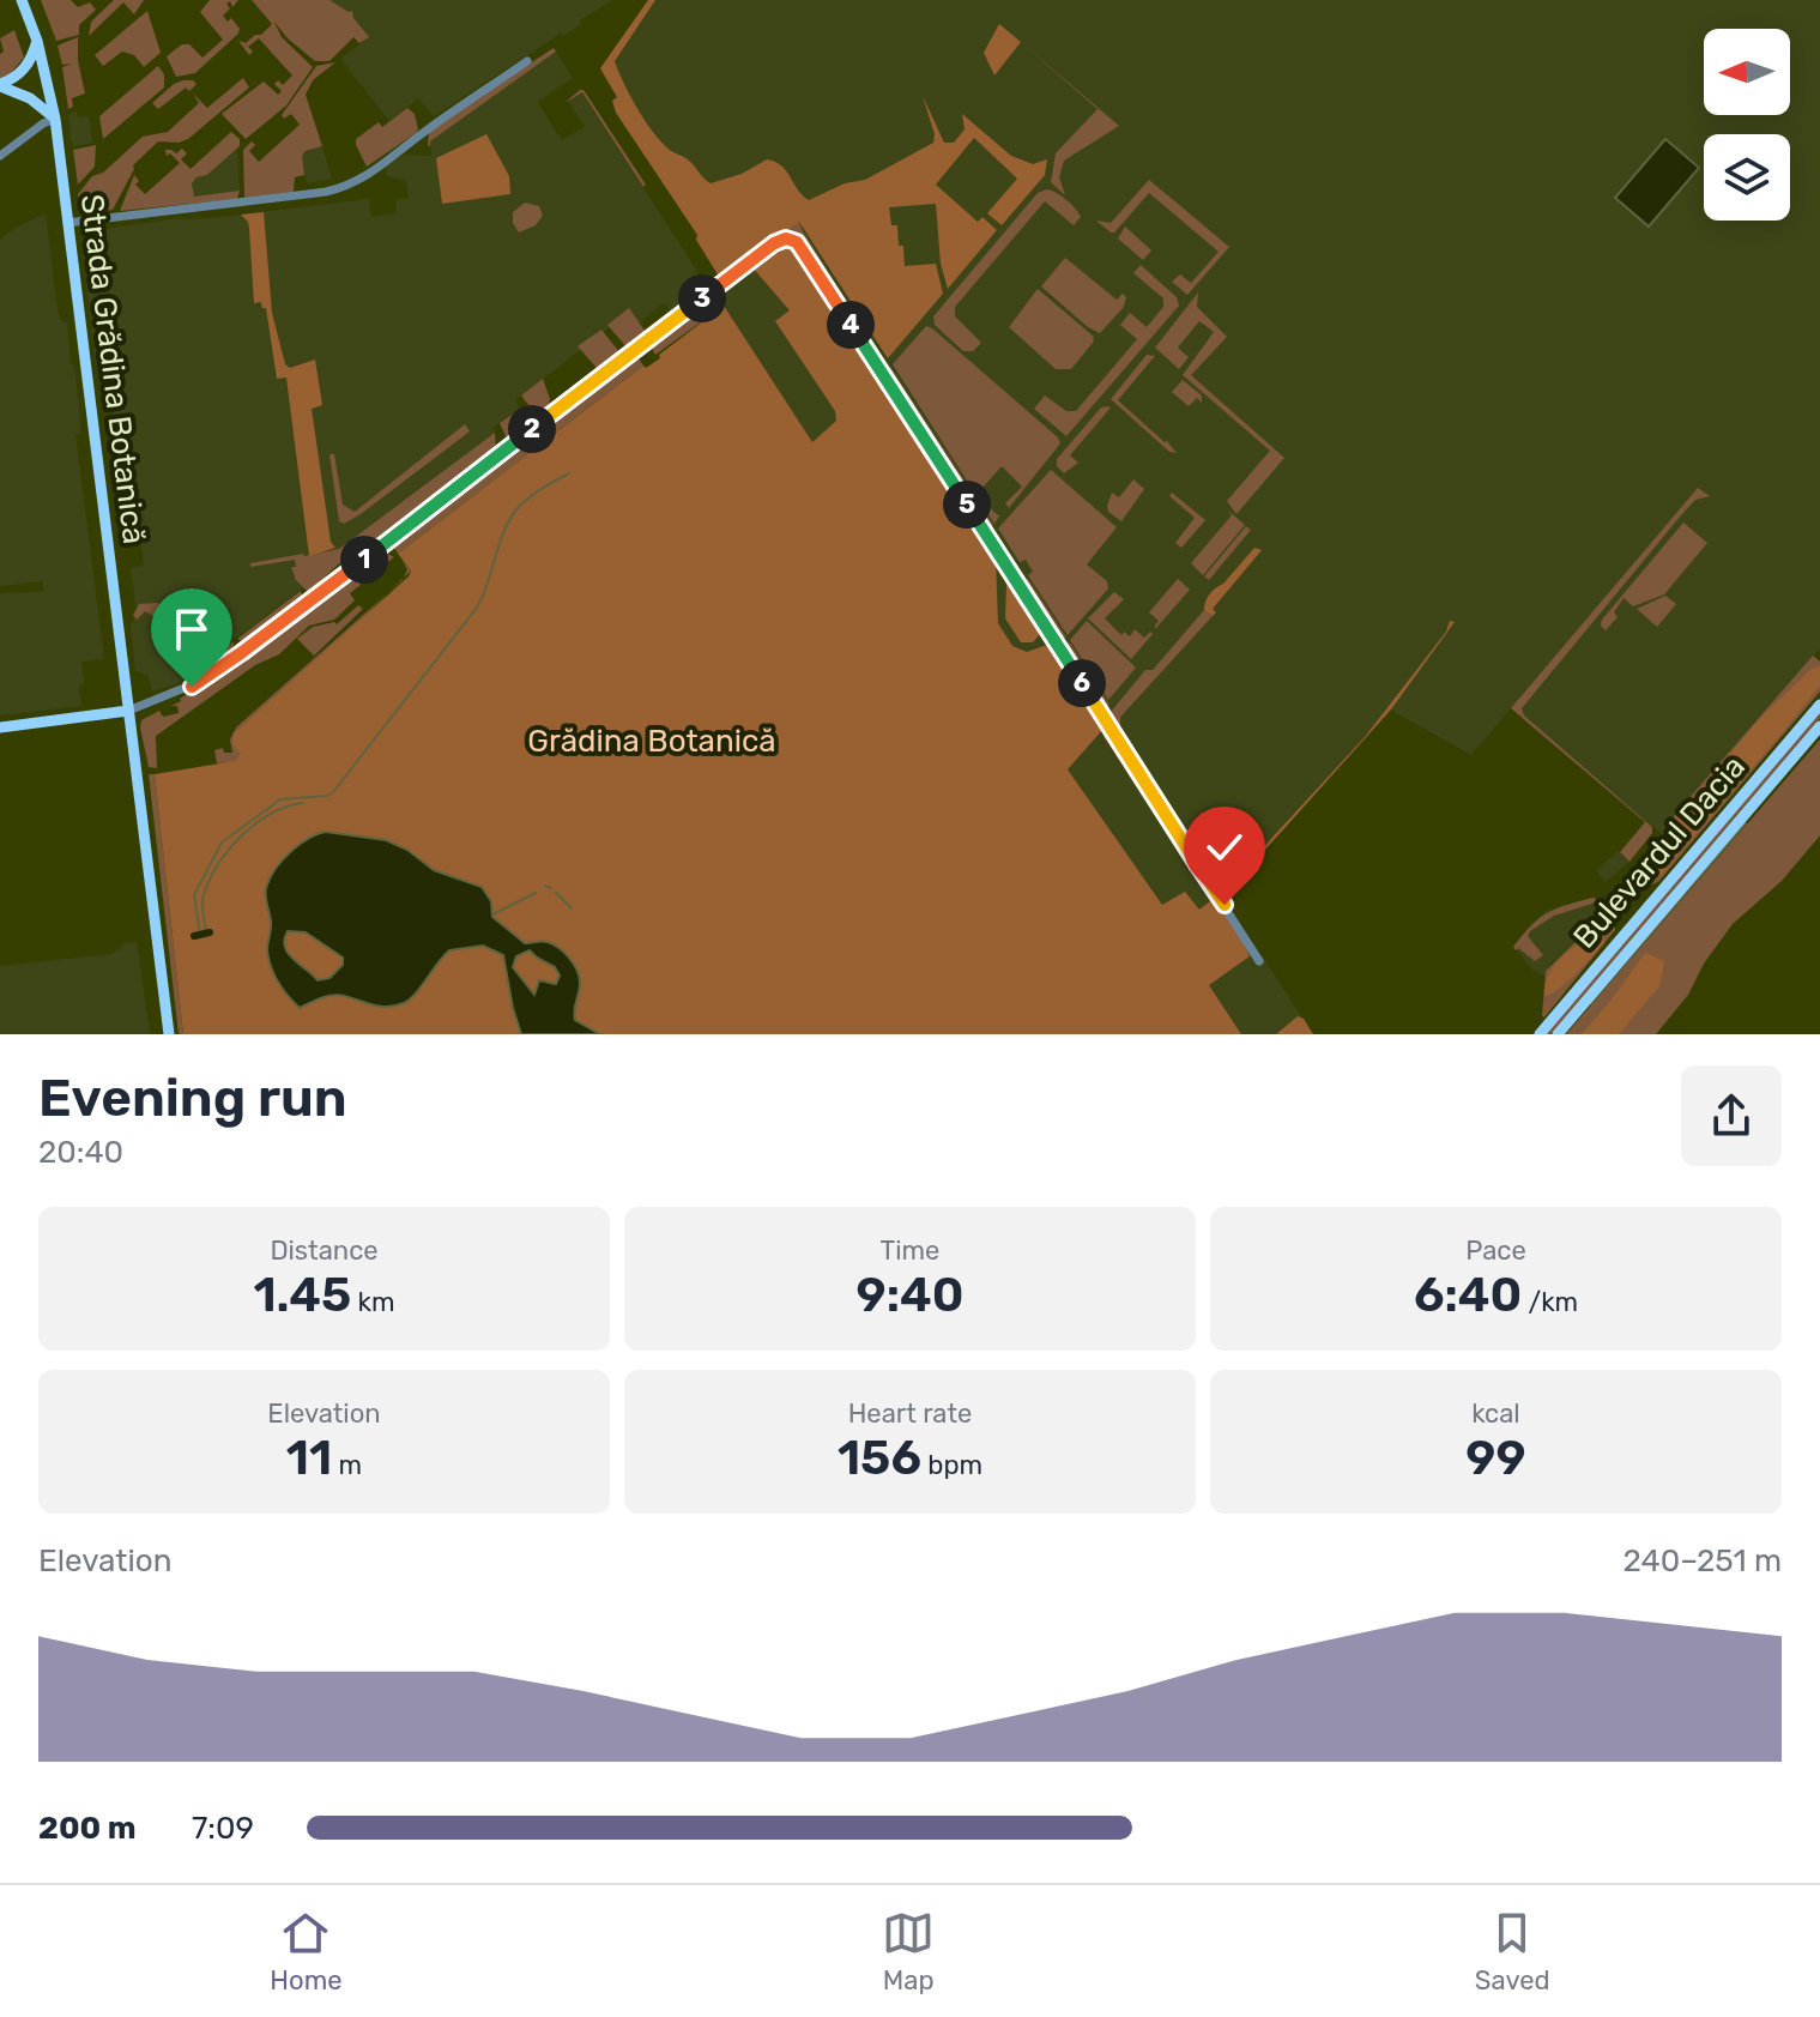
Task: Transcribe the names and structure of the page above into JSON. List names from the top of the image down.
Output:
{
  "streets": {
    "main road": ["Strada Grădina Botanică", "Bulevardul Dacia"]
  },
  "parks": ["Grădina Botanică"],
  "north": "left",
  "page": {
    "pins": [
      "3",
      "4",
      "2",
      "5",
      "1",
      "6"
    ],
    "heading": ["Evening run", "20:40"],
    "stats": [
      ["Distance", "1.45 km"],
      ["Time", "9:40"],
      ["Pace", "6:40 /km"],
      ["Elevation", "11 m"],
      ["Heart rate", "156 bpm"],
      ["kcal", "99"]
    ],
    "chart": ["Elevation", "240–251 m"],
    "list": [
      {
        "name": "200 m",
        "note": "7:09"
      }
    ],
    "tabs": ["Home", "Map", "Saved"]
  }
}
